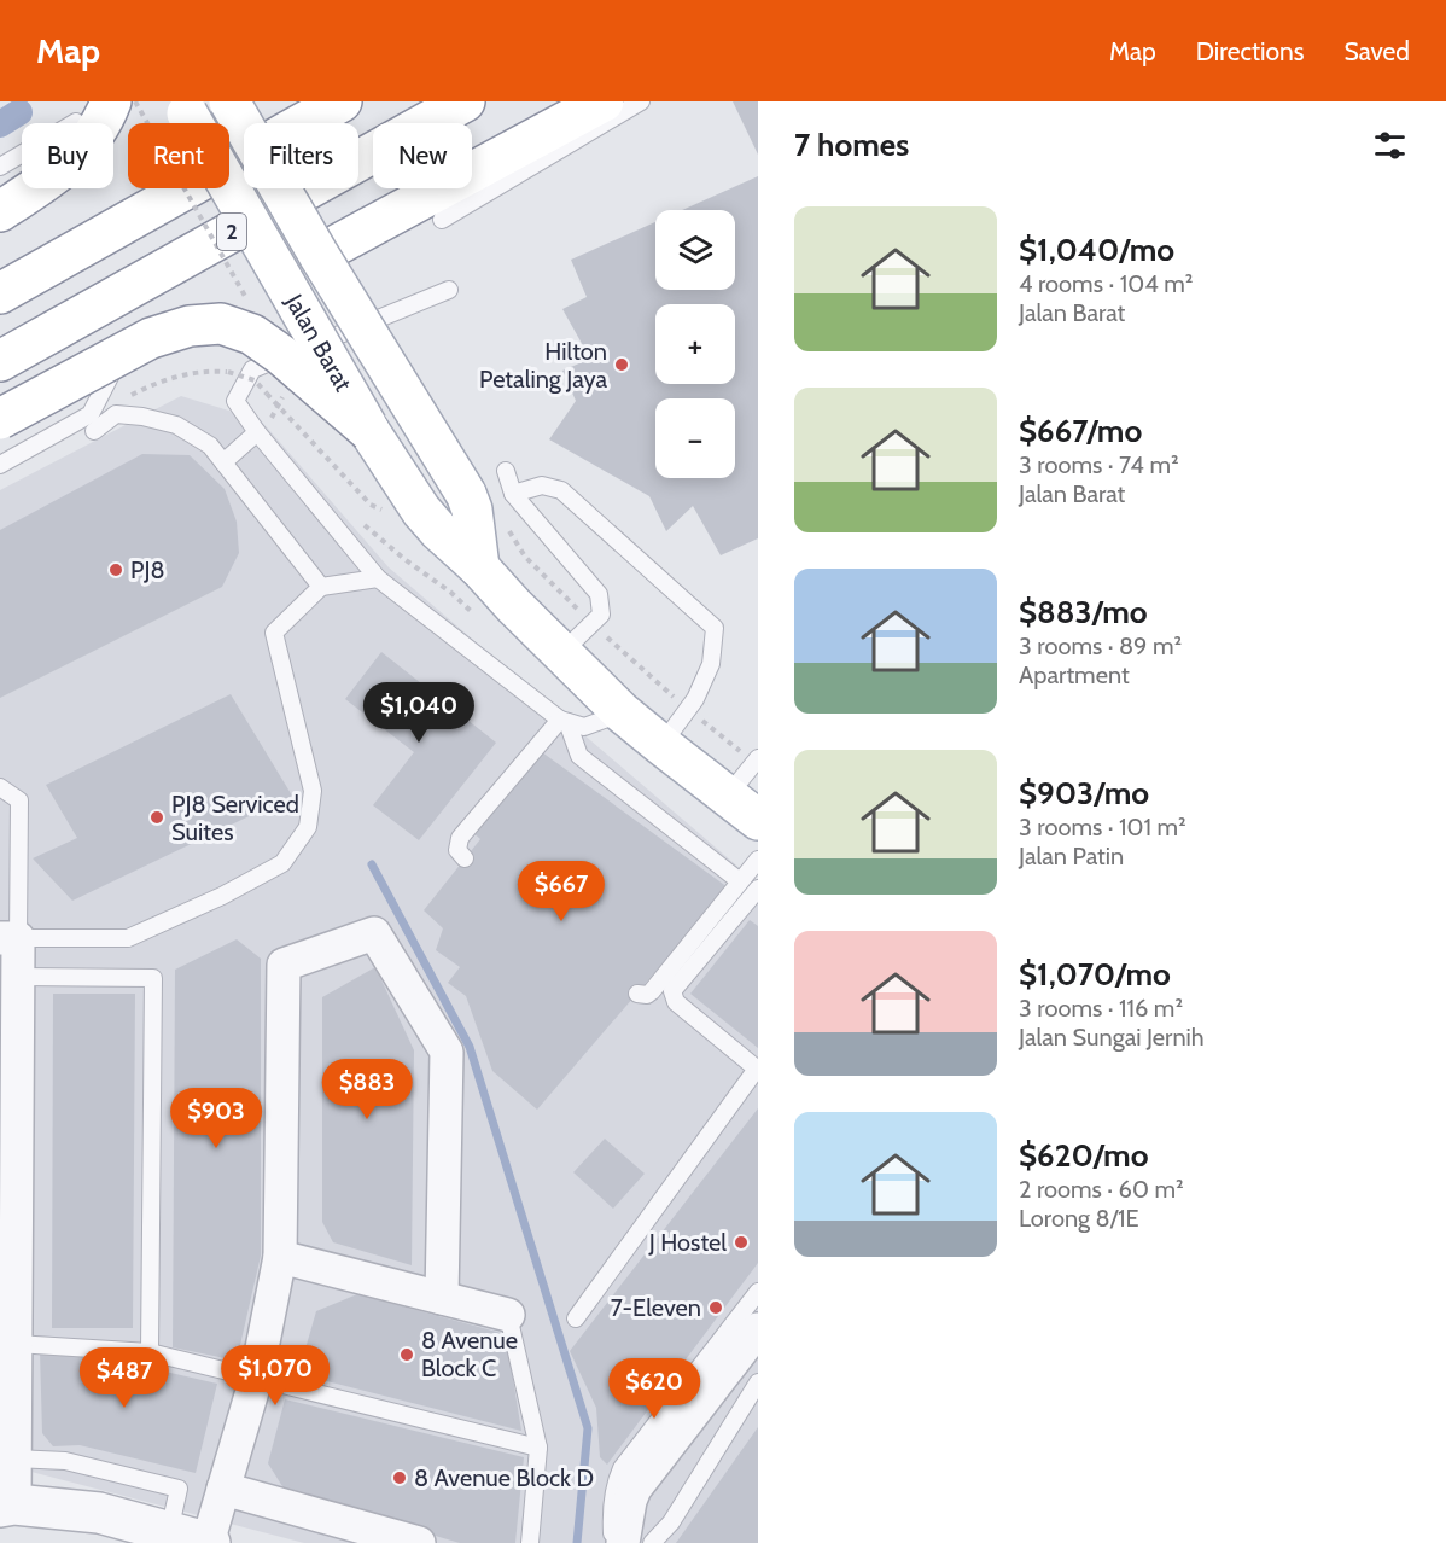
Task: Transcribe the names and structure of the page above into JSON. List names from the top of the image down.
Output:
{
  "streets": {
    "main road": ["2", "Jalan Barat"]
  },
  "places": [
    "Hilton Petaling Jaya",
    "PJ8",
    "PJ8 Serviced Suites",
    "J Hostel",
    "7-Eleven",
    "8 Avenue Block C",
    "8 Avenue Block D"
  ],
  "page": {
    "header": "Map",
    "nav": ["Map", "Directions", "Saved"],
    "heading": "7 homes",
    "chip": [
      "Buy",
      "Rent",
      "Filters",
      "New"
    ],
    "list": [
      {
        "name": "$1,040/mo",
        "note": "4 rooms · 104 m² · Jalan Barat"
      },
      {
        "name": "$667/mo",
        "note": "3 rooms · 74 m² · Jalan Barat"
      },
      {
        "name": "$883/mo",
        "note": "3 rooms · 89 m² · Apartment"
      },
      {
        "name": "$903/mo",
        "note": "3 rooms · 101 m² · Jalan Patin"
      },
      {
        "name": "$1,070/mo",
        "note": "3 rooms · 116 m² · Jalan Sungai Jernih"
      },
      {
        "name": "$620/mo",
        "note": "2 rooms · 60 m² · Lorong 8/1E"
      }
    ],
    "map_buttons": ["+", "−"],
    "price": [
      "$1,040",
      "$667",
      "$883",
      "$903",
      "$1,070",
      "$487",
      "$620"
    ]
  }
}
